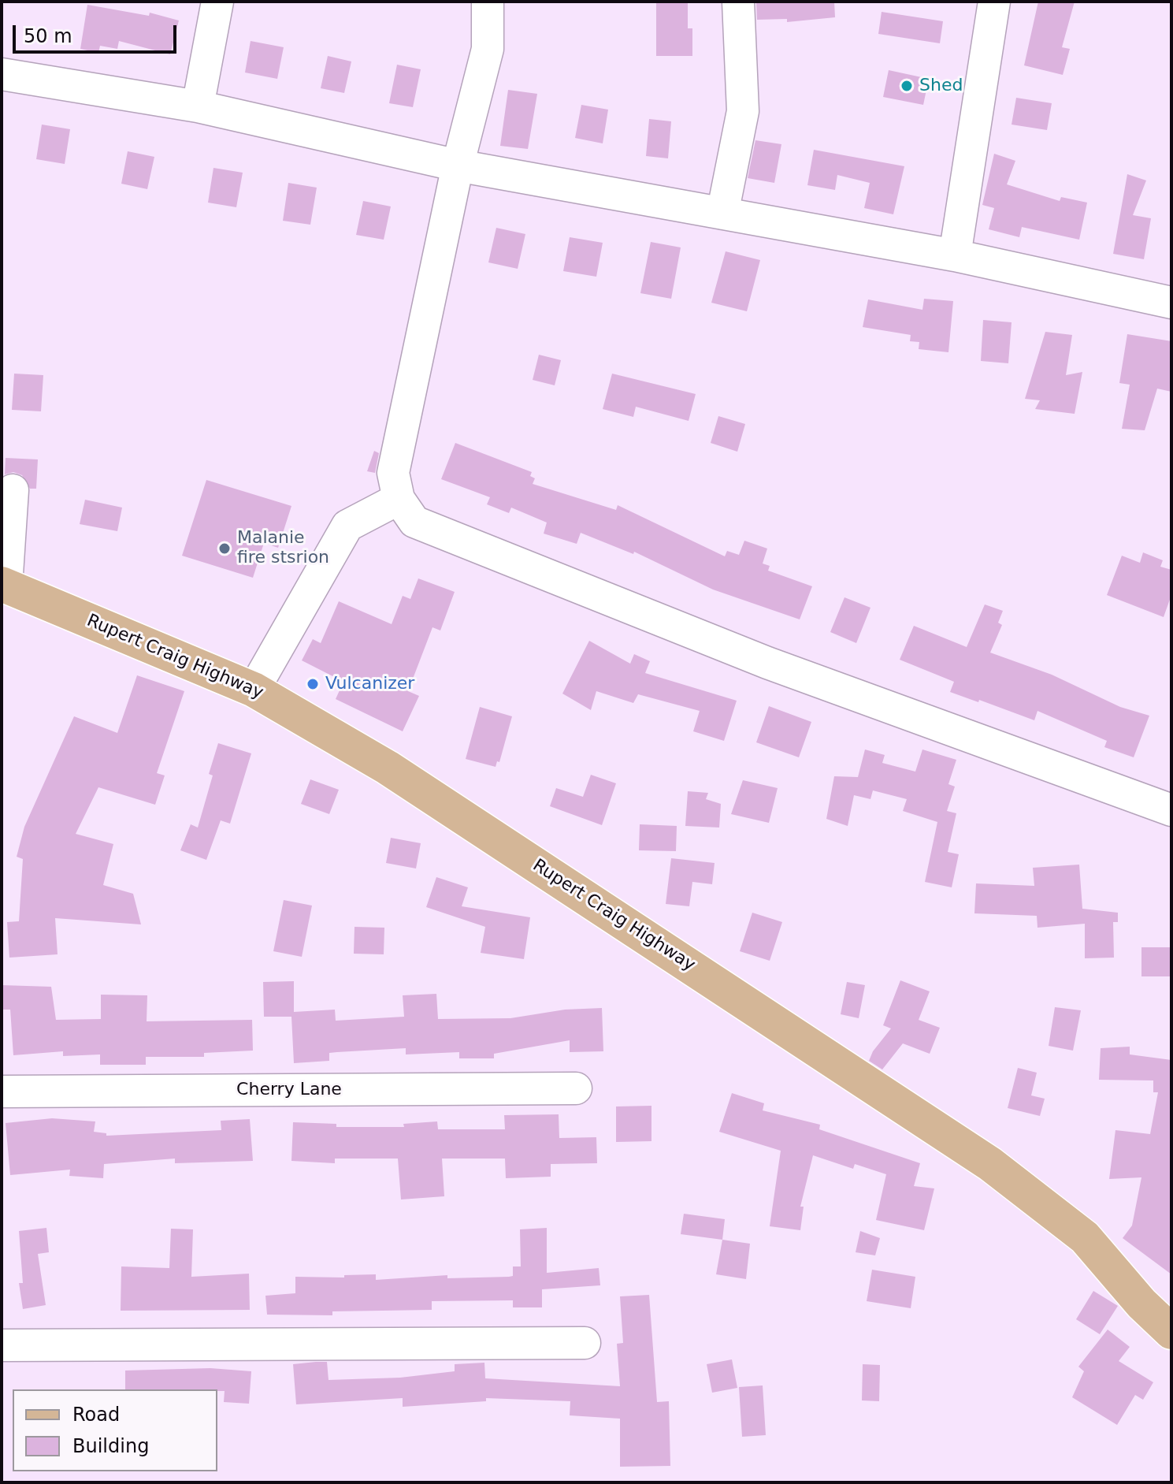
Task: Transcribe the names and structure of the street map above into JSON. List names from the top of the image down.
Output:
{
  "streets": {
    "main road": ["Rupert Craig Highway"],
    "street": ["Cherry Lane"]
  },
  "places": ["Shed", "Malanie fire stsrion", "Vulcanizer"],
  "legend": ["Road", "Building"],
  "scale_bar": "50 m"
}
